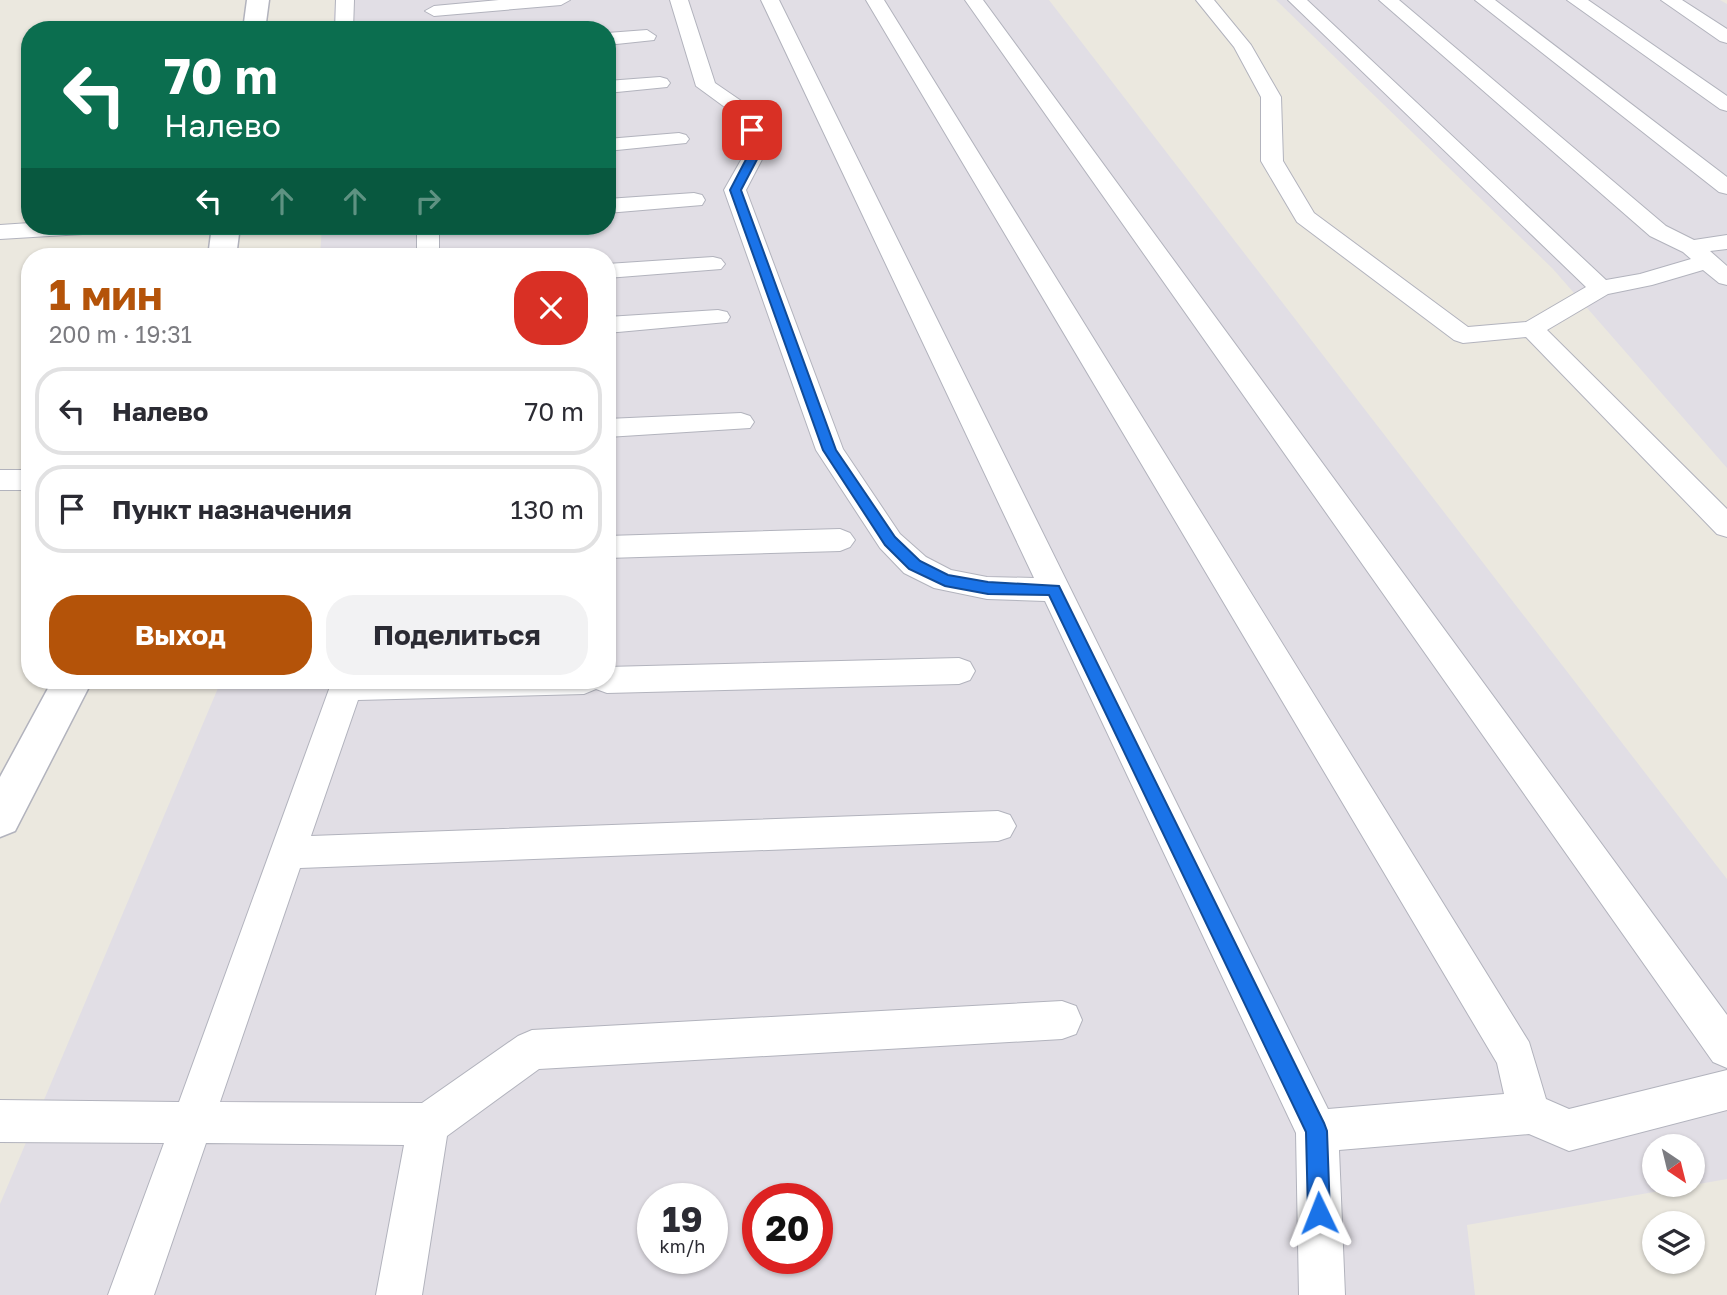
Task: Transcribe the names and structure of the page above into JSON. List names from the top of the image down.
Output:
{
  "north": "bottom right",
  "page": {
    "turn": ["70 m", "Налево"],
    "heading": ["1 мин", "200 m · 19:31"],
    "list": [
      {
        "name": "Налево",
        "value": "70 m"
      },
      {
        "name": "Пункт назначения",
        "value": "130 m"
      }
    ],
    "buttons": ["Выход", "Поделиться"],
    "speed": "19 km/h",
    "limit": "20"
  }
}
